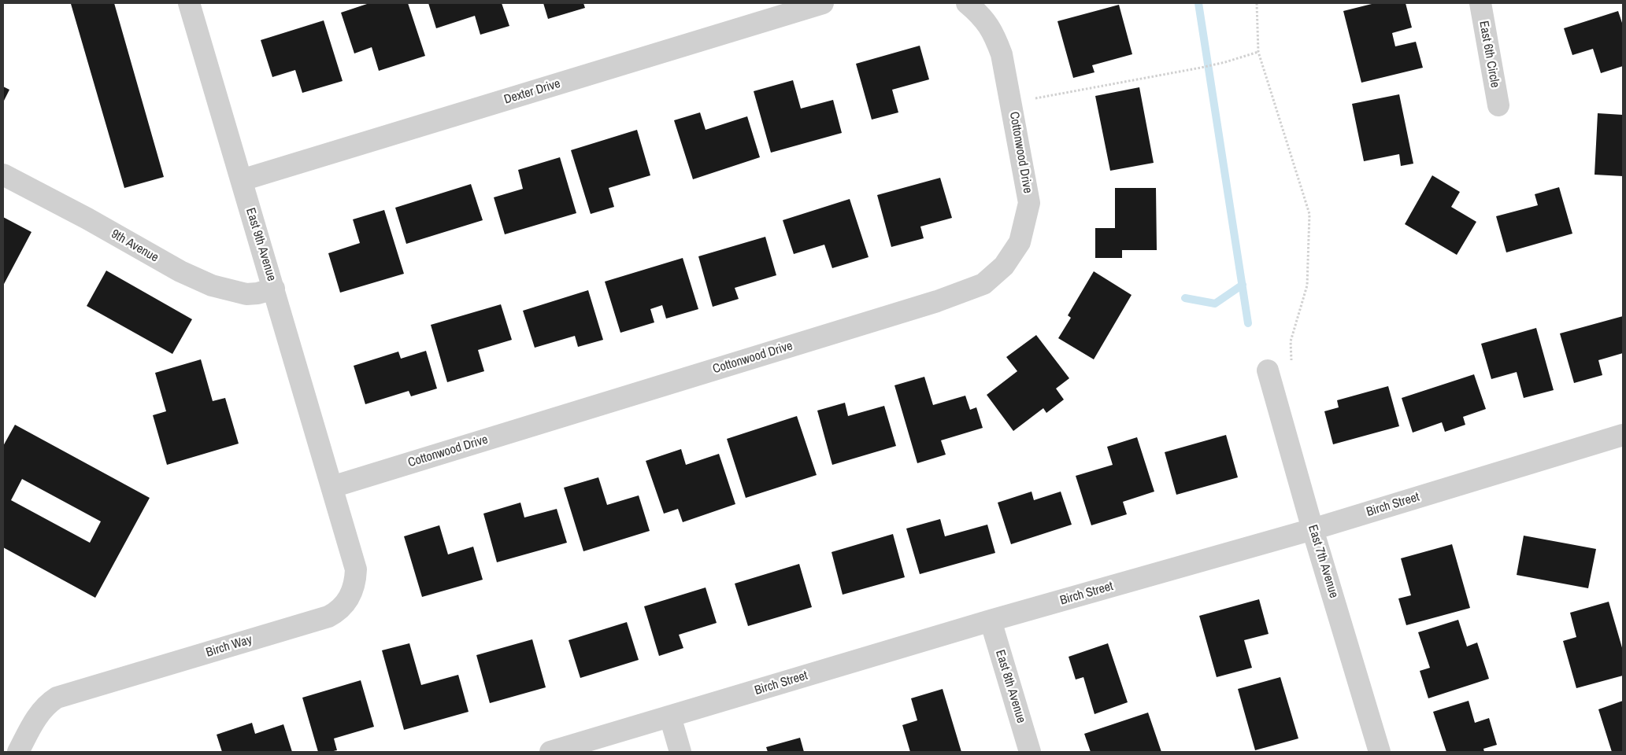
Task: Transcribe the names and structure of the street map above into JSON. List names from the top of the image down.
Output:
{
  "streets": {
    "street": [
      "East 6th Circle",
      "Dexter Drive",
      "Cottonwood Drive",
      "East 9th Avenue",
      "9th Avenue",
      "Birch Street",
      "East 7th Avenue",
      "Birch Way",
      "East 8th Avenue"
    ]
  },
  "crossings": [
    ["Dexter Drive", "East 9th Avenue"],
    ["Cottonwood Drive", "East 9th Avenue"],
    ["Cottonwood Drive", "Birch Way"],
    ["East 9th Avenue", "9th Avenue"],
    ["East 9th Avenue", "Birch Way"],
    ["Birch Street", "East 7th Avenue"],
    ["Birch Street", "East 8th Avenue"]
  ]
}
